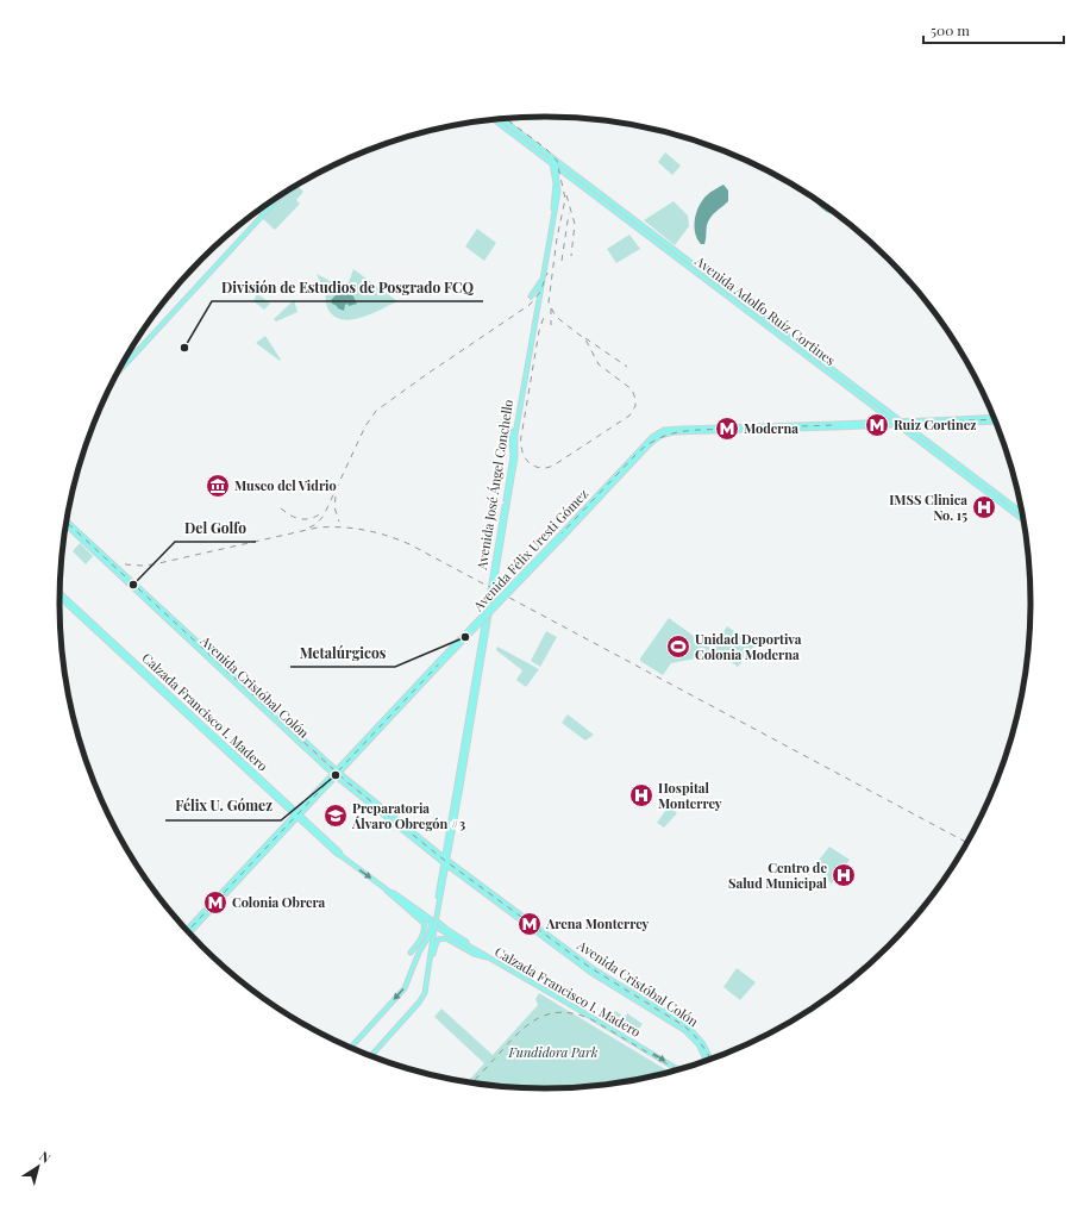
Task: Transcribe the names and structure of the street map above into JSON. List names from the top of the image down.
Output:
{
  "streets": {
    "main road": [
      "Avenida Adolfo Ruíz Cortines",
      "Avenida José Ángel Conchello",
      "Avenida Félix Uresti Gómez",
      "Avenida Cristóbal Colón",
      "Calzada Francisco I. Madero"
    ]
  },
  "crossings": [
    ["Avenida Adolfo Ruíz Cortines", "Avenida José Ángel Conchello"],
    ["Avenida José Ángel Conchello", "Avenida Cristóbal Colón"],
    ["Avenida José Ángel Conchello", "Calzada Francisco I. Madero"],
    ["Avenida Félix Uresti Gómez", "Avenida Cristóbal Colón"],
    ["Avenida Félix Uresti Gómez", "Calzada Francisco I. Madero"]
  ],
  "parks": ["Fundidora Park"],
  "places": {
    "other": [
      "División de Estudios de Posgrado FCQ",
      "Del Golfo",
      "Metalúrgicos",
      "Félix U. Gómez"
    ],
    "metro station": [
      "Ruiz Cortinez",
      "Moderna",
      "Colonia Obrera",
      "Arena Monterrey"
    ],
    "museum": ["Museo del Vidrio"],
    "hospital": ["IMSS Clinica No. 15", "Hospital Monterrey", "Centro de Salud Municipal"],
    "sports": ["Unidad Deportiva Colonia Moderna"],
    "school or university": ["Preparatoria Álvaro Obregón #3"]
  },
  "scale_bar": "500 m",
  "north": "top right"
}
